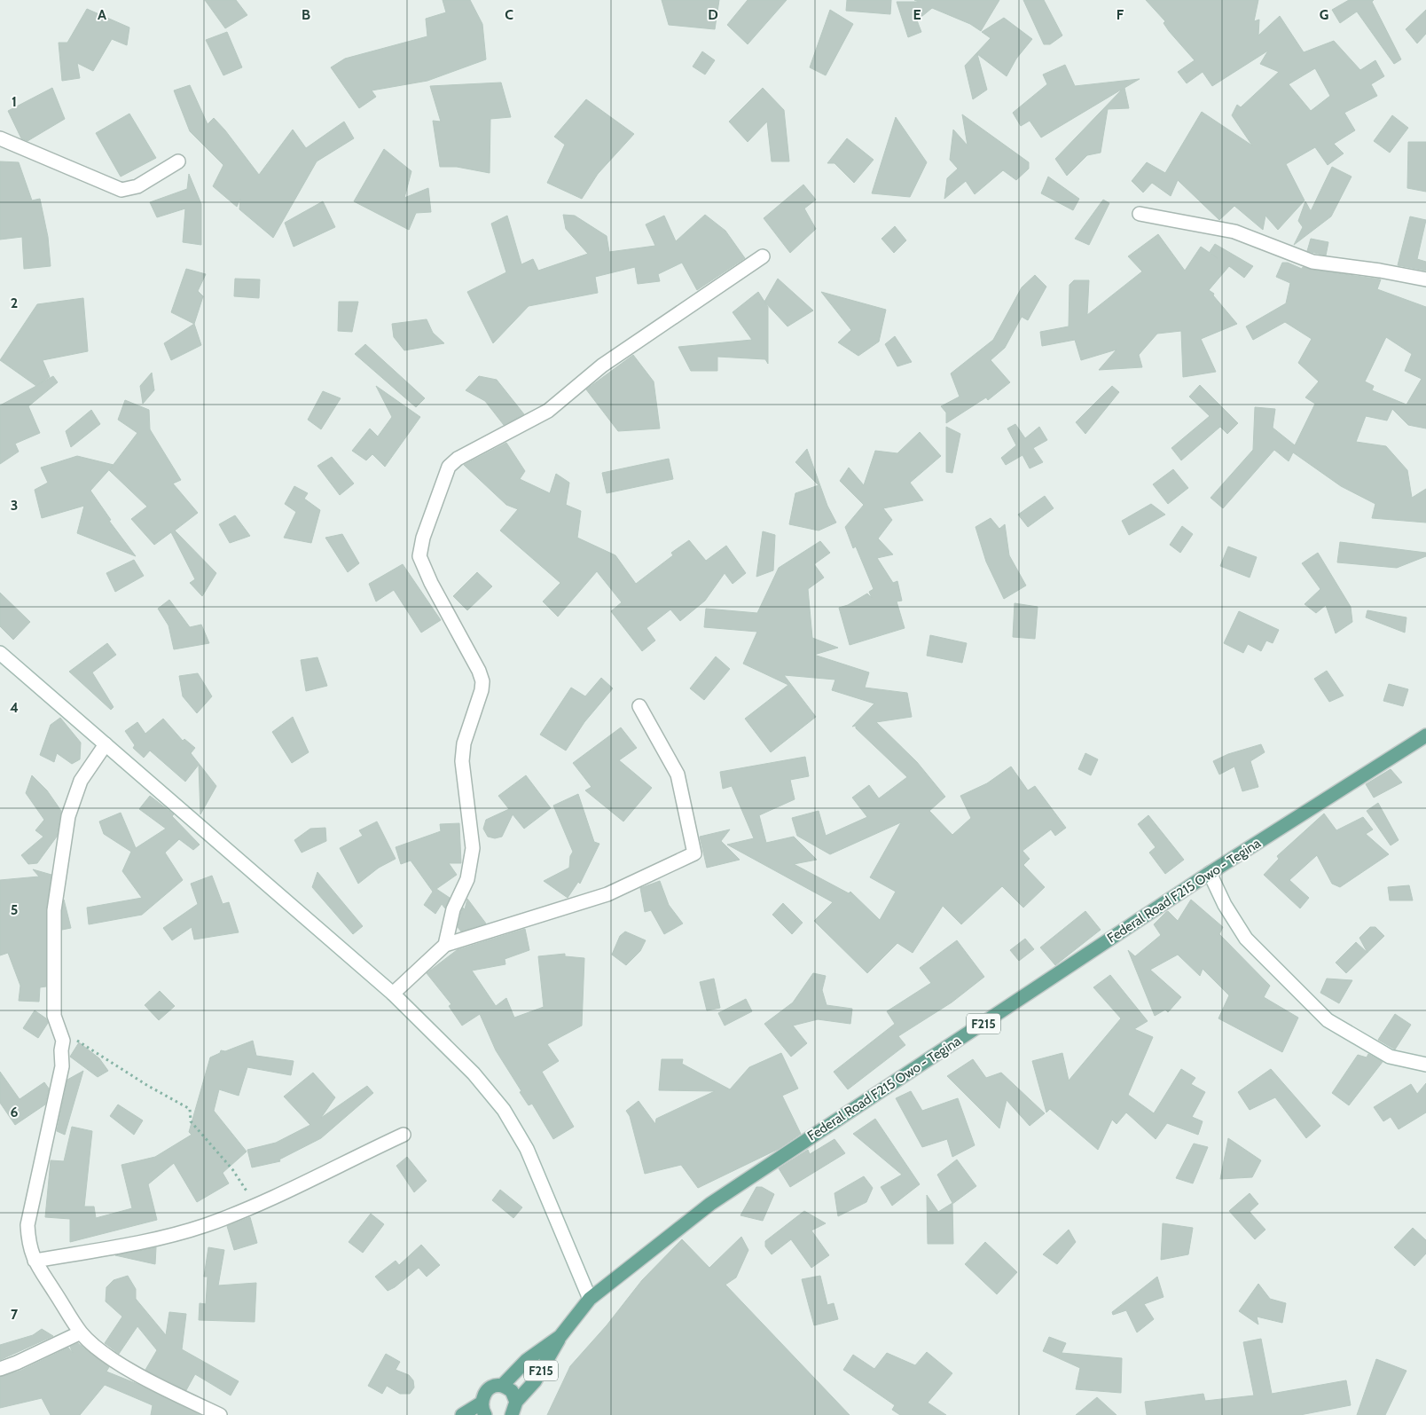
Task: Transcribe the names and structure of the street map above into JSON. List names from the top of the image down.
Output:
{
  "streets": {
    "main road": ["Federal Road F215 Owo - Tegina", "F215"]
  },
  "crossings": [
    ["Federal Road F215 Owo - Tegina", "F215"]
  ],
  "grid": {
    "columns": [
      "A",
      "B",
      "C",
      "D",
      "E",
      "F",
      "G"
    ],
    "rows": [
      "1",
      "2",
      "3",
      "4",
      "5",
      "6",
      "7"
    ]
  }
}
